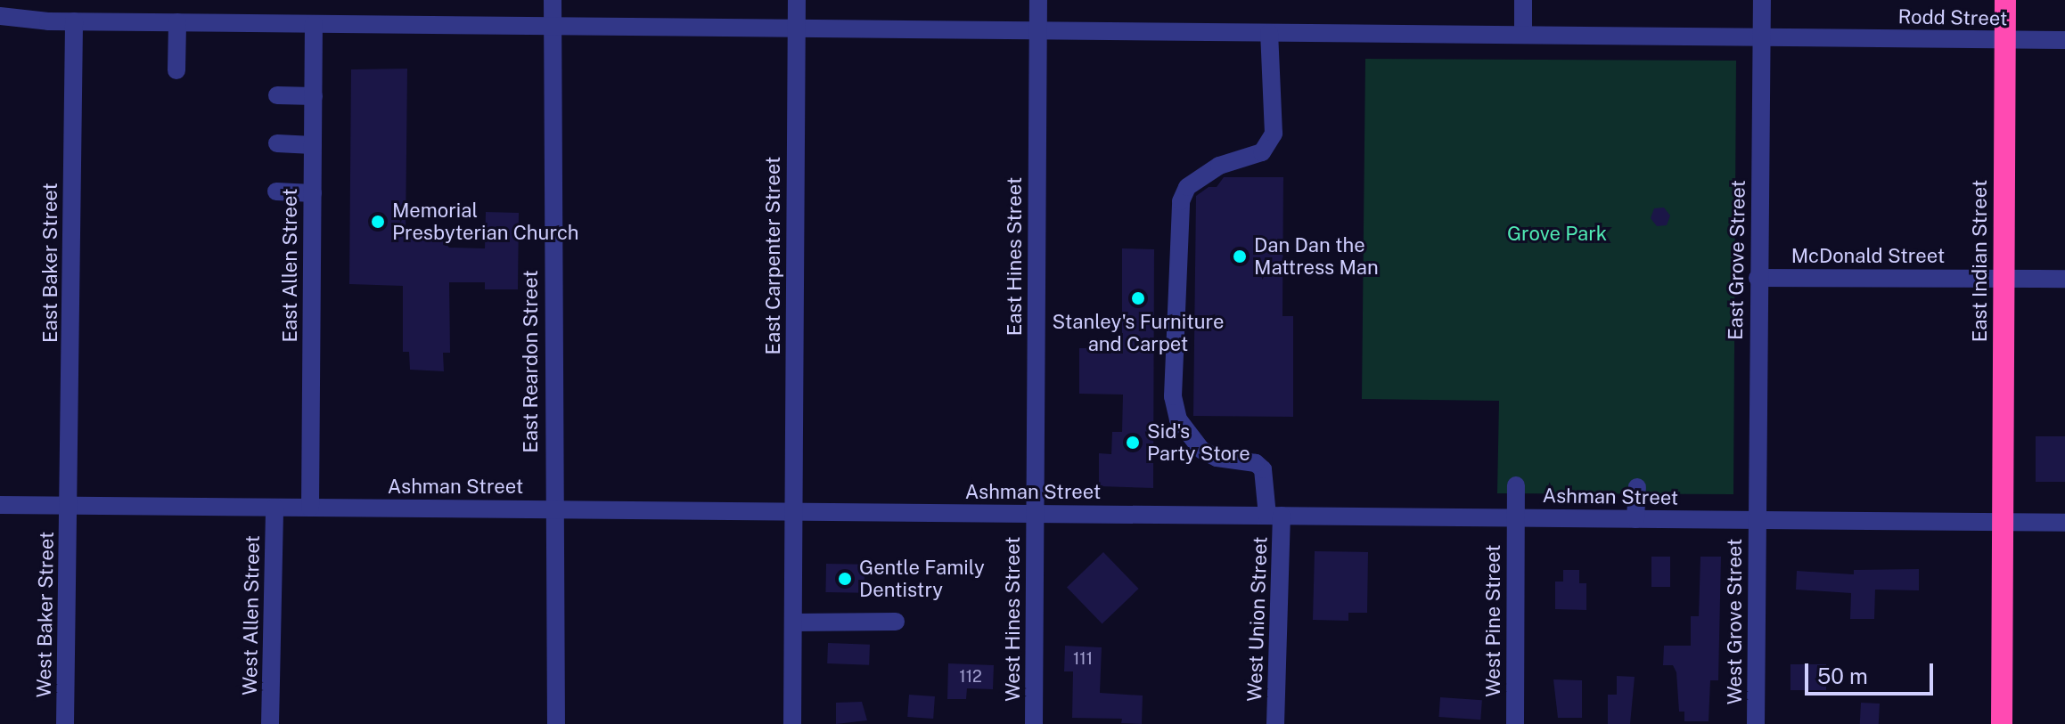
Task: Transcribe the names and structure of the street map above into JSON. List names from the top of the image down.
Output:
{
  "streets": {
    "highway": ["East Indian Street"],
    "street": [
      "Rodd Street",
      "East Carpenter Street",
      "East Hines Street",
      "McDonald Street",
      "East Grove Street",
      "East Baker Street",
      "East Allen Street",
      "East Reardon Street",
      "Ashman Street",
      "West Baker Street",
      "West Allen Street",
      "West Hines Street",
      "West Union Street",
      "West Pine Street",
      "West Grove Street"
    ]
  },
  "crossings": [
    ["Rodd Street", "East Carpenter Street"],
    ["Rodd Street", "East Hines Street"],
    ["Rodd Street", "East Grove Street"],
    ["Rodd Street", "East Indian Street"],
    ["Rodd Street", "East Baker Street"],
    ["Rodd Street", "East Allen Street"],
    ["Rodd Street", "East Reardon Street"],
    ["Rodd Street", "West Union Street"],
    ["East Carpenter Street", "Ashman Street"],
    ["East Hines Street", "Ashman Street"],
    ["East Hines Street", "West Hines Street"],
    ["McDonald Street", "East Grove Street"],
    ["McDonald Street", "East Indian Street"],
    ["East Grove Street", "Ashman Street"],
    ["East Grove Street", "West Grove Street"],
    ["East Indian Street", "Ashman Street"],
    ["East Baker Street", "Ashman Street"],
    ["East Baker Street", "West Baker Street"],
    ["East Allen Street", "Ashman Street"],
    ["East Reardon Street", "Ashman Street"],
    ["Ashman Street", "West Baker Street"],
    ["Ashman Street", "West Allen Street"],
    ["Ashman Street", "West Hines Street"],
    ["Ashman Street", "West Union Street"],
    ["Ashman Street", "West Pine Street"],
    ["Ashman Street", "West Grove Street"]
  ],
  "parks": ["Grove Park"],
  "places": [
    "Memorial Presbyterian Church",
    "Dan Dan the Mattress Man",
    "Stanley's Furniture and Carpet",
    "Sid's Party Store",
    "Gentle Family Dentistry"
  ],
  "house_numbers": ["111", "112"],
  "scale_bar": "50 m"
}
